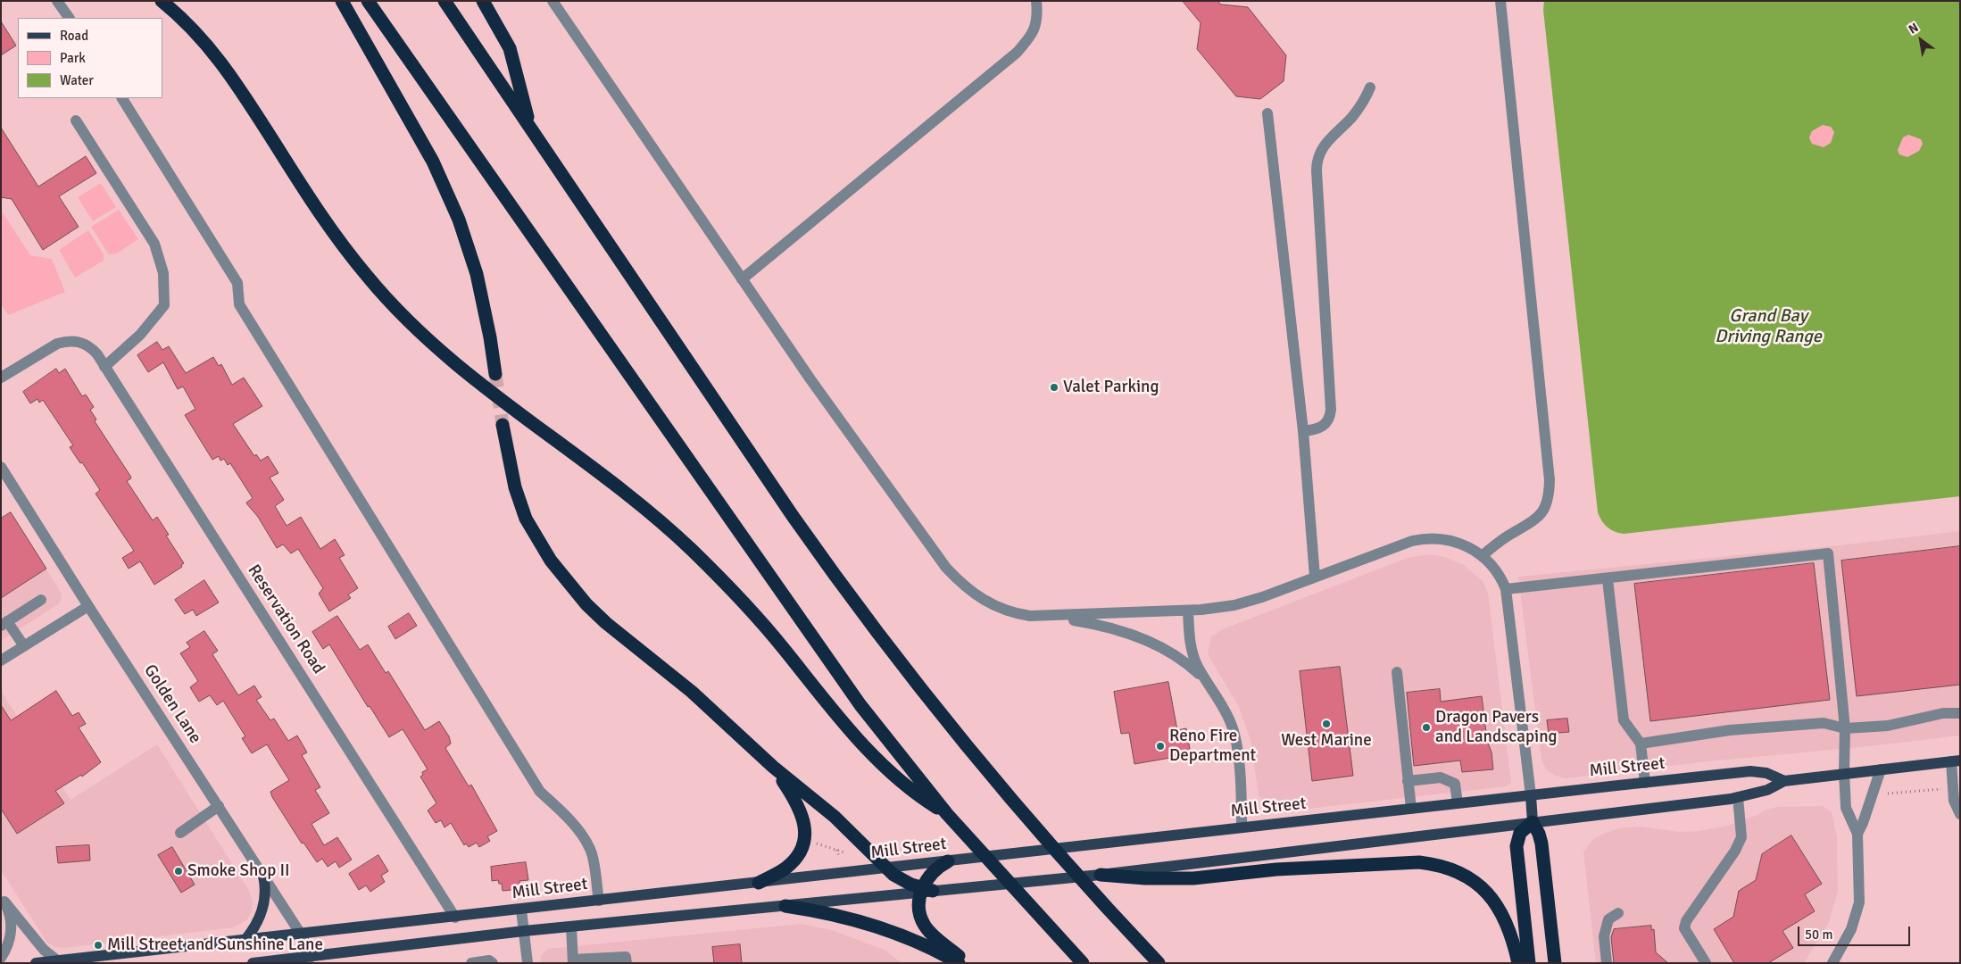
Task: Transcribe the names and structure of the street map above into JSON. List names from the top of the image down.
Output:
{
  "streets": {
    "main road": ["Mill Street"],
    "street": ["Reservation Road", "Golden Lane"]
  },
  "crossings": [
    ["Reservation Road", "Mill Street"],
    ["Golden Lane", "Mill Street"]
  ],
  "water": ["Grand Bay Driving Range"],
  "places": [
    "Valet Parking",
    "West Marine",
    "Dragon Pavers and Landscaping",
    "Reno Fire Department",
    "Smoke Shop II",
    "Mill Street and Sunshine Lane"
  ],
  "legend": ["Road", "Park", "Water"],
  "scale_bar": "50 m",
  "north": "top left"
}
